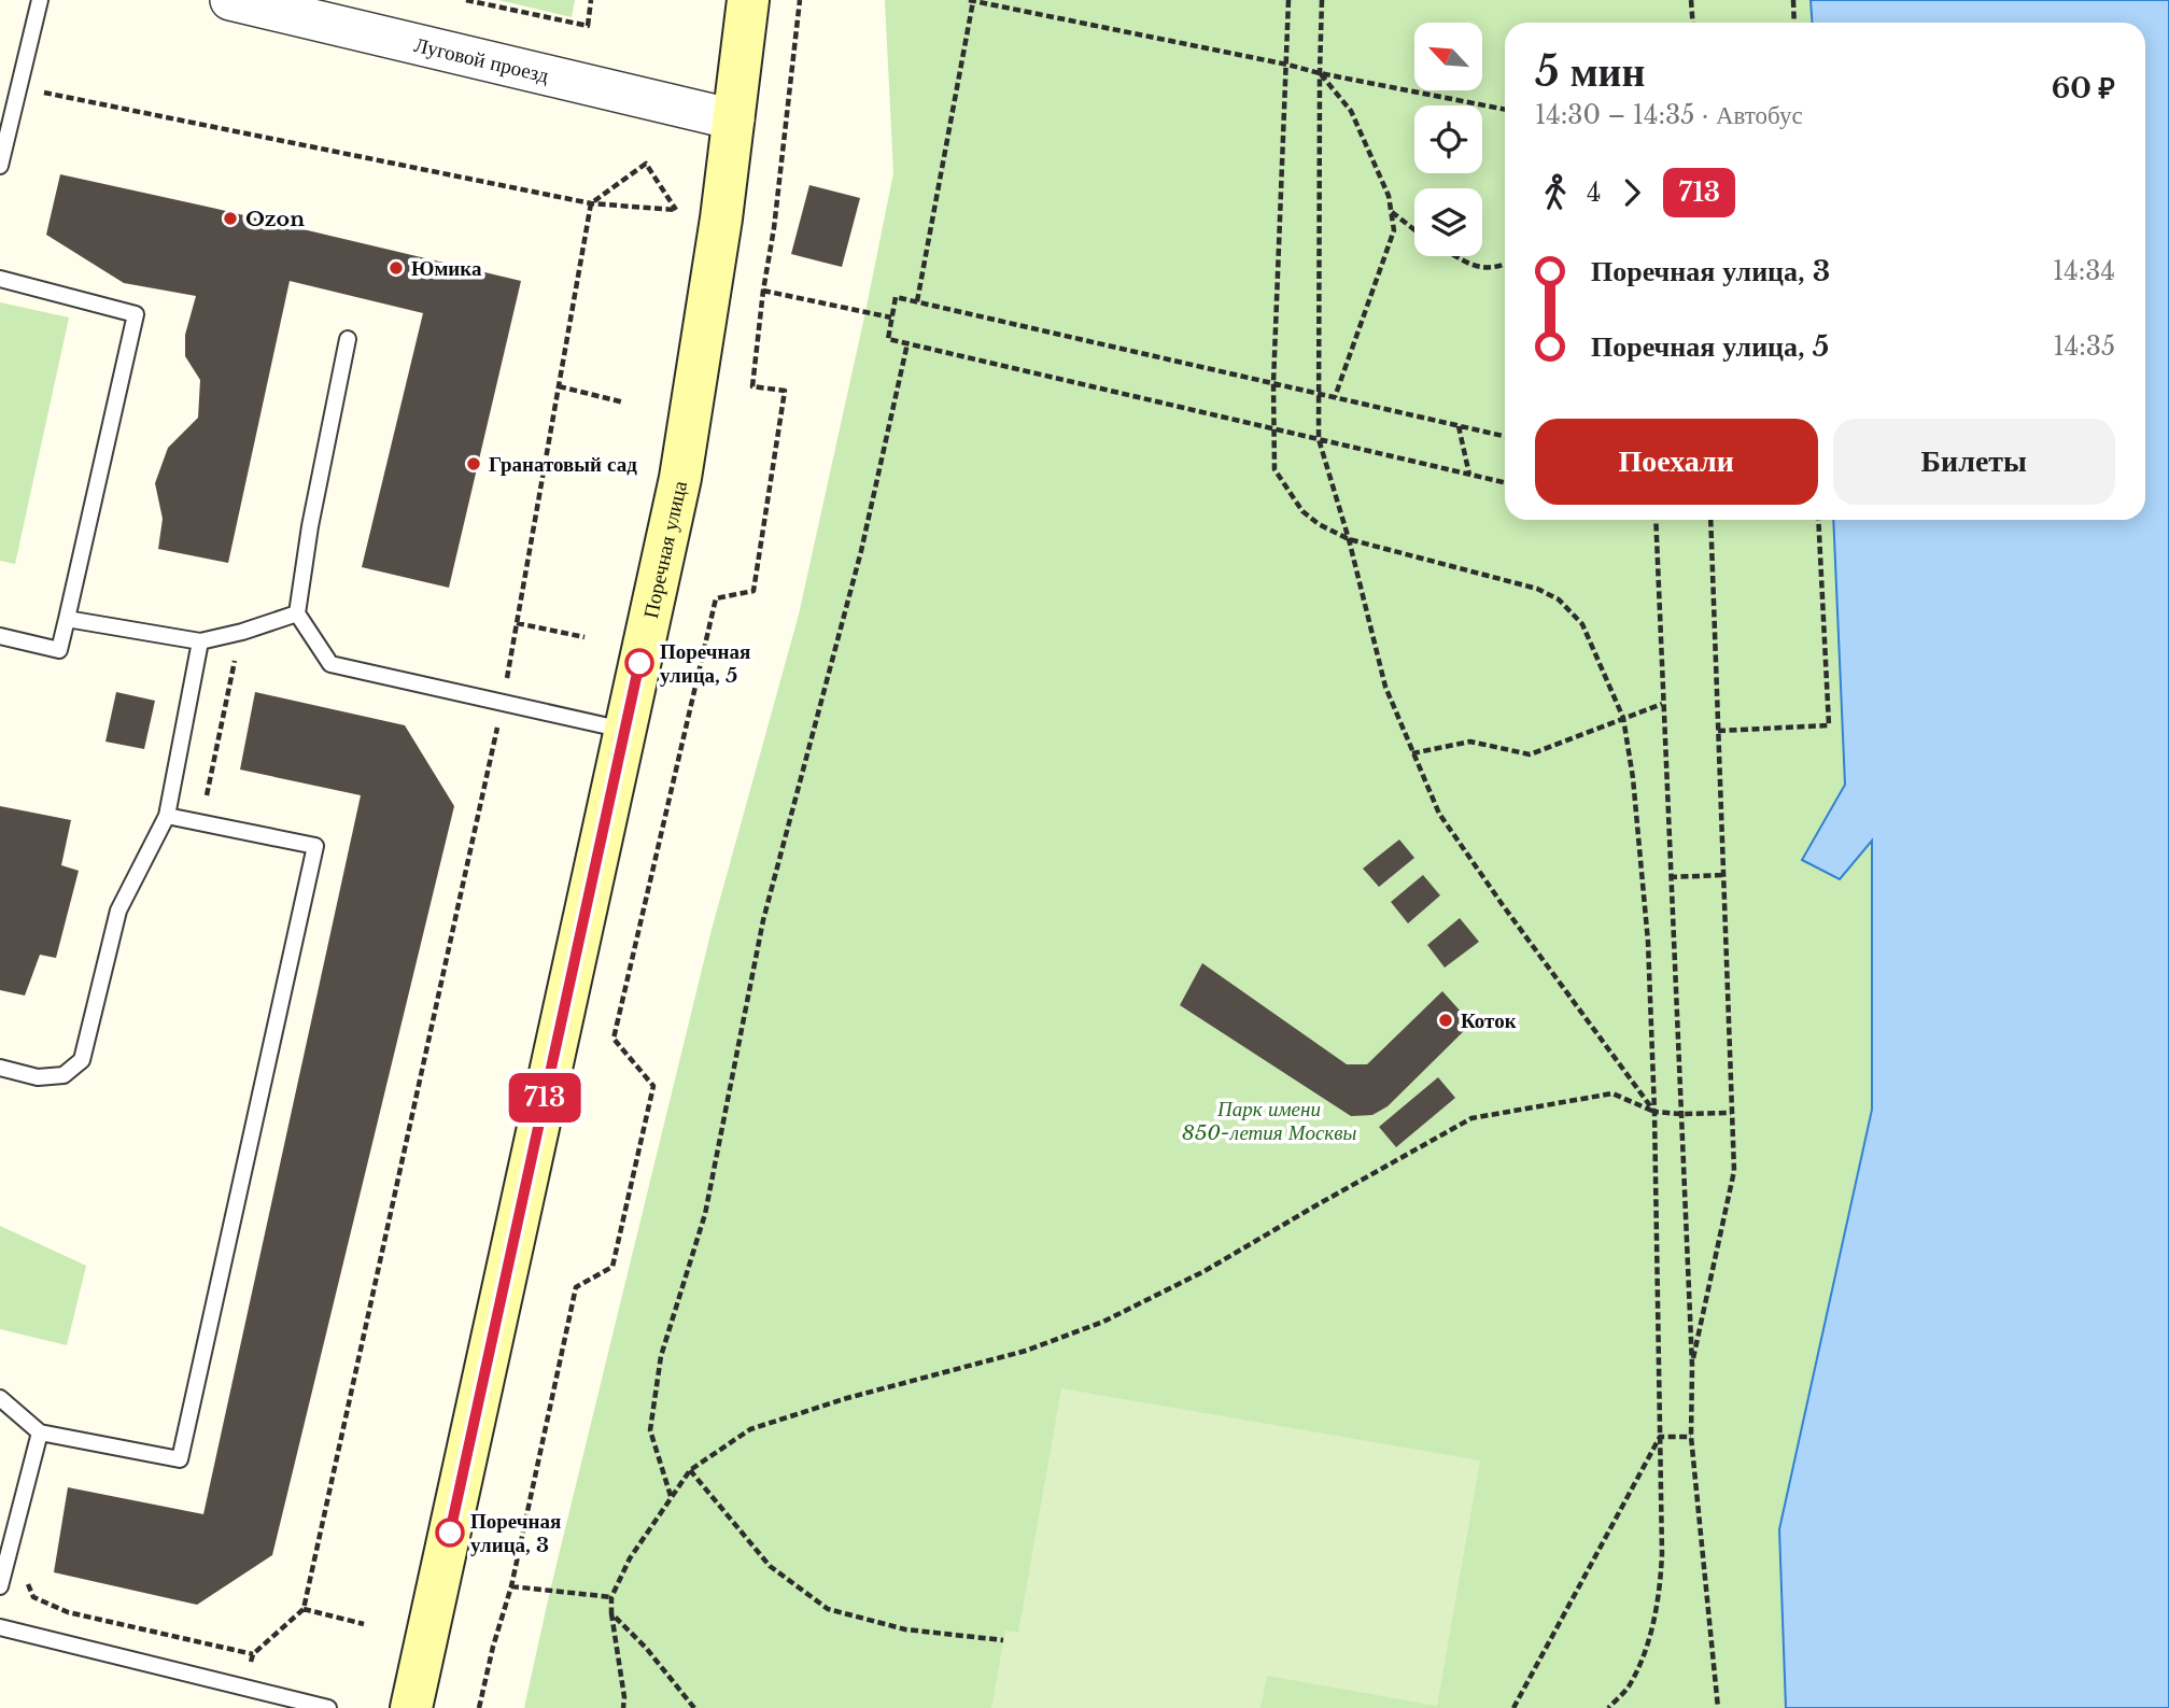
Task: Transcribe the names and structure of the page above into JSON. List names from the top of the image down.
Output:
{
  "streets": {
    "main road": ["Поречная улица"],
    "street": ["Луговой проезд"]
  },
  "crossings": [
    ["Луговой проезд", "Поречная улица"]
  ],
  "parks": ["Парк имени 850-летия Москвы"],
  "places": [
    "Ozon",
    "Юмика",
    "Гранатовый сад",
    "Поречная улица, 5",
    "Коток",
    "Поречная улица, 3"
  ],
  "lines": ["bus line 713"],
  "north": "top left",
  "page": {
    "on_map": "713",
    "heading": ["5 мин", "14:30 – 14:35 · Автобус", "60 ₽"],
    "legs": ["4", "713"],
    "list": [
      {
        "name": "Поречная улица, 3",
        "value": "14:34"
      },
      {
        "name": "Поречная улица, 5",
        "value": "14:35"
      }
    ],
    "buttons": ["Поехали", "Билеты"]
  }
}
